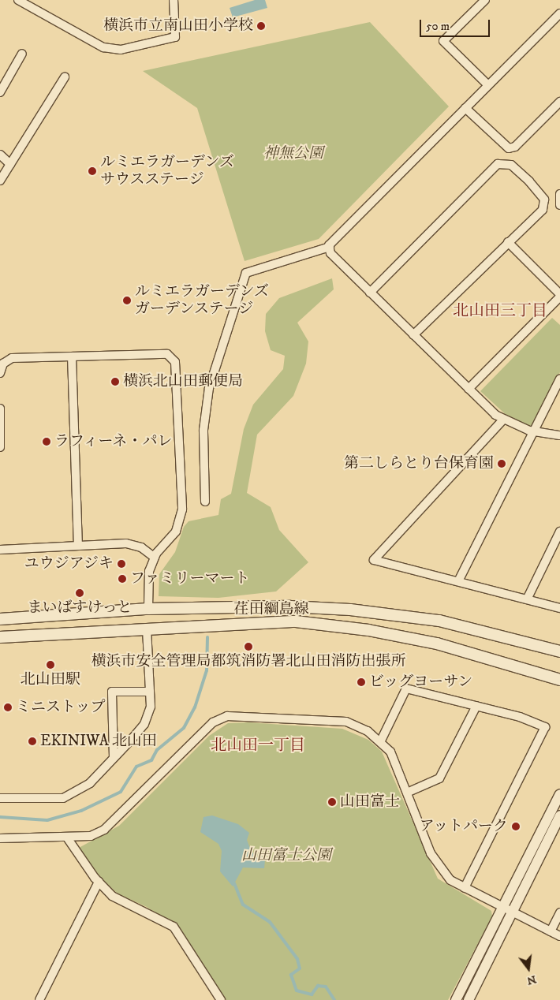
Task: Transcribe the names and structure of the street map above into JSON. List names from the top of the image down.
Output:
{
  "streets": {
    "main road": ["荏田綱島線"]
  },
  "districts": ["北山田三丁目", "北山田一丁目"],
  "parks": ["神無公園", "山田富士公園"],
  "places": [
    "横浜市立南山田小学校",
    "ルミエラガーデンズ サウスステージ",
    "ルミエラガーデンズ ガーデンステージ",
    "横浜北山田郵便局",
    "ラフィーネ・パレ",
    "第二しらとり台保育園",
    "ユウジアジキ",
    "ファミリーマート",
    "まいばすけっと",
    "横浜市安全管理局都筑消防署北山田消防出張所",
    "北山田駅",
    "ビッグヨーサン",
    "ミニストップ",
    "EKINIWA 北山田",
    "山田富士",
    "アットパーク"
  ],
  "scale_bar": "50 m",
  "north": "bottom"
}
